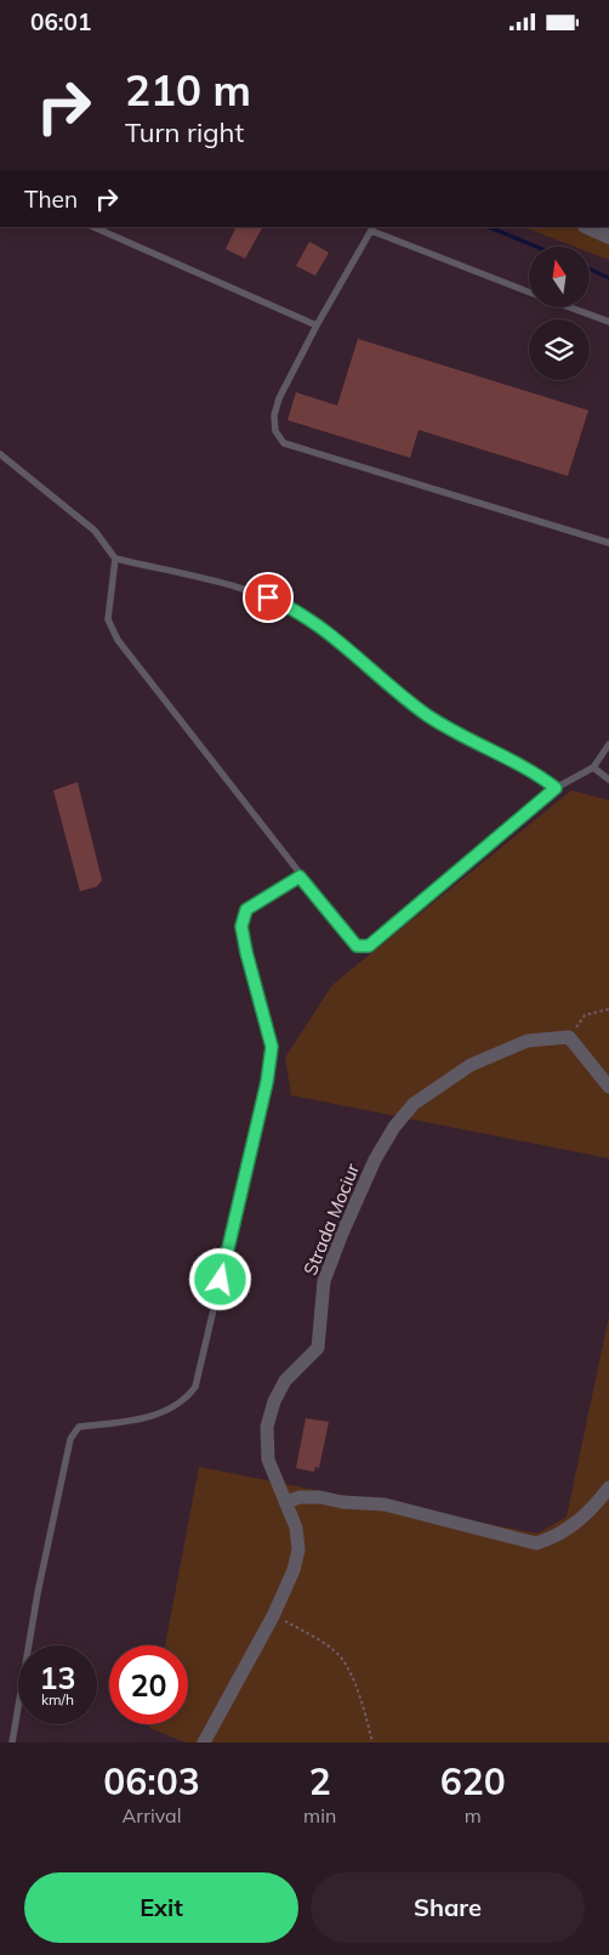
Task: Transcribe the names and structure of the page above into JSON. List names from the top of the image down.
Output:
{
  "streets": {
    "street": ["Strada Mociur"]
  },
  "north": "top",
  "page": {
    "status": "06:01",
    "turn": ["210 m", "Turn right"],
    "then": "Then",
    "speed": "13 km/h",
    "limit": "20",
    "eta": [
      "06:03",
      "Arrival",
      "2",
      "min",
      "620",
      "m"
    ],
    "buttons": ["Exit", "Share"]
  }
}
